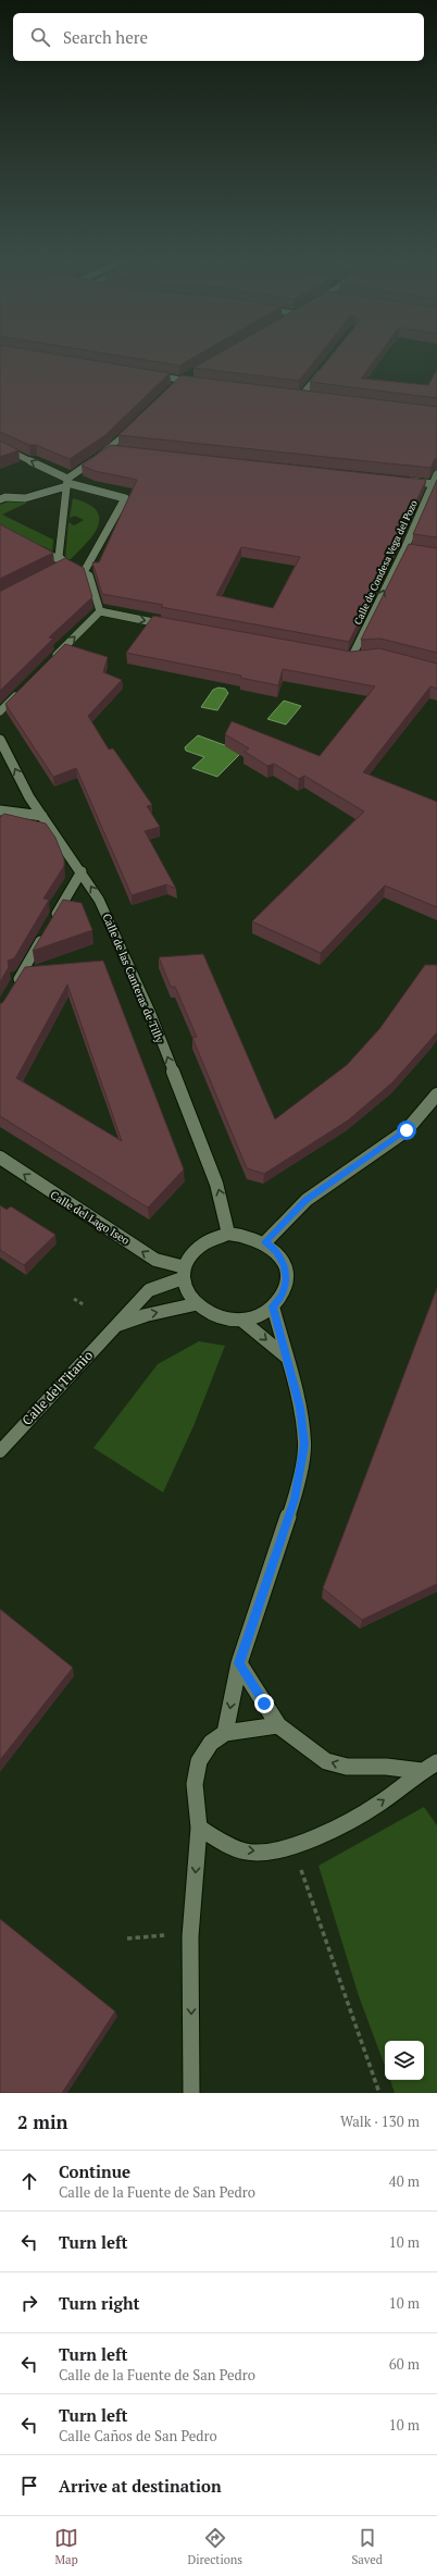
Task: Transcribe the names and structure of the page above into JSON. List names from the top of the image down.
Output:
{
  "streets": {
    "street": [
      "Calle de Condesa Vega del Pozo",
      "Calle de las Canteras de Tilly",
      "Calle del Lago Iseo",
      "Calle del Titanio"
    ]
  },
  "crossings": [
    ["Calle de las Canteras de Tilly", "Calle del Lago Iseo"],
    ["Calle de las Canteras de Tilly", "Calle del Titanio"],
    ["Calle del Lago Iseo", "Calle del Titanio"]
  ],
  "one_way": ["Calle de Condesa Vega del Pozo", "Calle de las Canteras de Tilly", "Calle del Lago Iseo"],
  "page": {
    "search": "Search here",
    "heading": ["2 min", "Walk · 130 m"],
    "list": [
      ["Continue", "Calle de la Fuente de San Pedro", "40 m"],
      ["Turn left", "10 m"],
      ["Turn right", "10 m"],
      ["Turn left", "Calle de la Fuente de San Pedro", "60 m"],
      ["Turn left", "Calle Caños de San Pedro", "10 m"],
      "Arrive at destination"
    ],
    "nav": ["Map", "Directions", "Saved"]
  }
}
